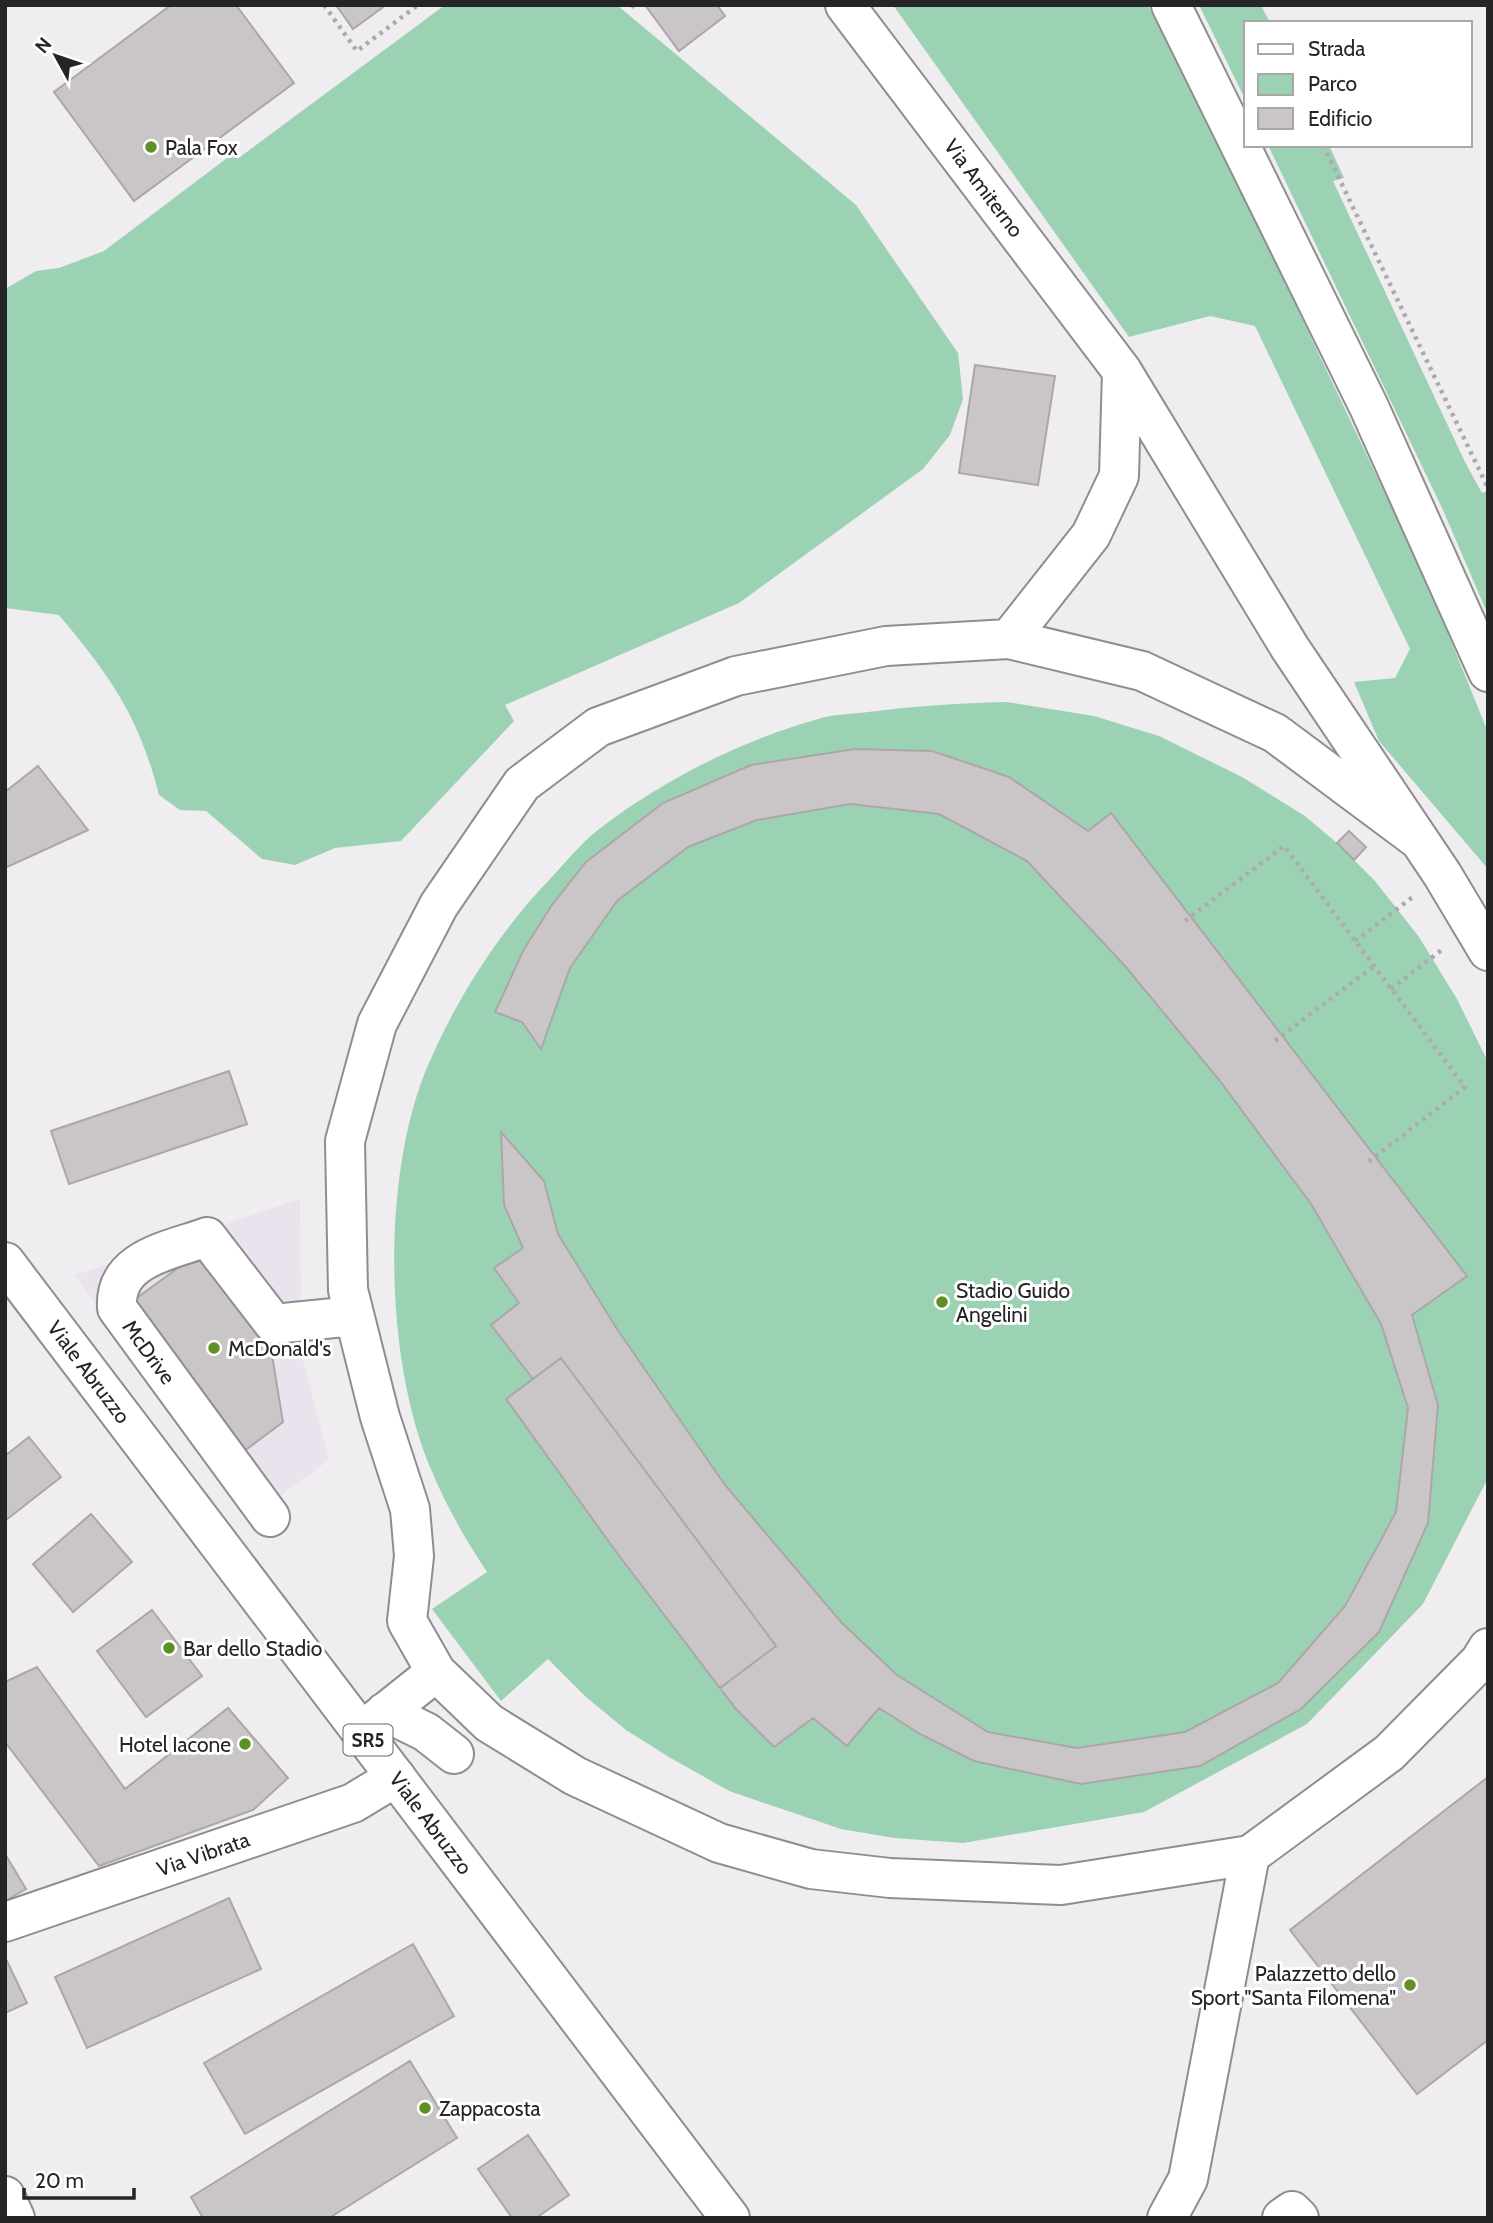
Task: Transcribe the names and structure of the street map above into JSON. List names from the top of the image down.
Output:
{
  "streets": {
    "main road": [
      "Via Amiterno",
      "McDrive",
      "Viale Abruzzo",
      "SR5",
      "Via Vibrata"
    ]
  },
  "crossings": [
    ["Viale Abruzzo", "Via Vibrata"]
  ],
  "places": [
    "Pala Fox",
    "Stadio Guido Angelini",
    "McDonald's",
    "Bar dello Stadio",
    "Hotel Iacone",
    "Palazzetto dello Sport \"Santa Filomena\"",
    "Zappacosta"
  ],
  "legend": ["Strada", "Parco", "Edificio"],
  "scale_bar": "20 m",
  "north": "top left"
}
